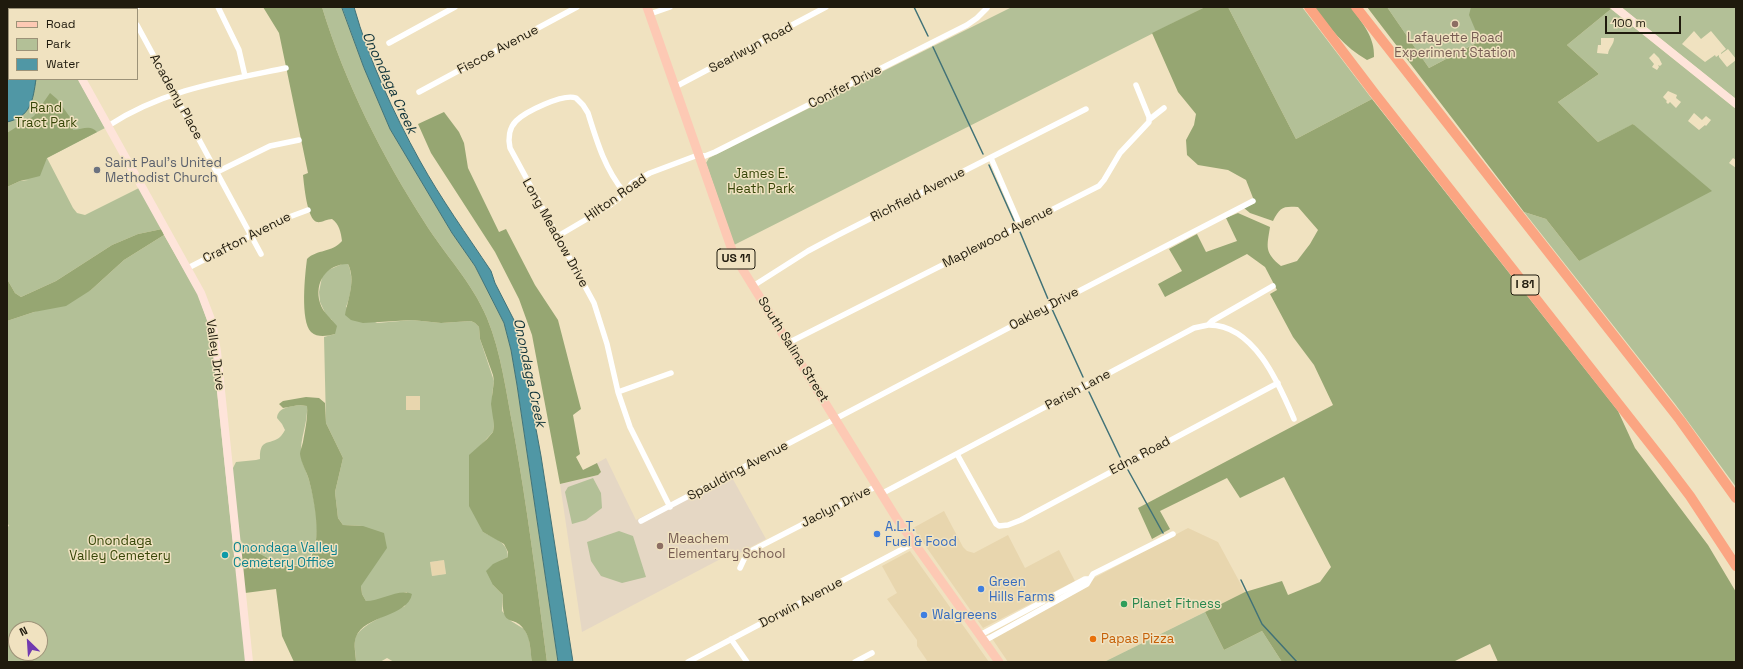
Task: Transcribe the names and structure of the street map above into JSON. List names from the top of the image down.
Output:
{
  "streets": {
    "highway": ["I 81"],
    "main road": ["US 11", "South Salina Street", "Valley Drive"],
    "street": [
      "Searlwyn Road",
      "Fiscoe Avenue",
      "Conifer Drive",
      "Academy Place",
      "Richfield Avenue",
      "Hilton Road",
      "Long Meadow Drive",
      "Maplewood Avenue",
      "Crafton Avenue",
      "Oakley Drive",
      "Parish Lane",
      "Edna Road",
      "Spaulding Avenue",
      "Jaclyn Drive",
      "Dorwin Avenue"
    ]
  },
  "crossings": [
    ["Searlwyn Road", "South Salina Street"],
    ["Conifer Drive", "Hilton Road"],
    ["Conifer Drive", "South Salina Street"],
    ["Academy Place", "Crafton Avenue"],
    ["Richfield Avenue", "South Salina Street"],
    ["Hilton Road", "Long Meadow Drive"],
    ["Hilton Road", "South Salina Street"],
    ["Long Meadow Drive", "Spaulding Avenue"],
    ["Maplewood Avenue", "South Salina Street"],
    ["Crafton Avenue", "Valley Drive"],
    ["Oakley Drive", "South Salina Street"],
    ["Oakley Drive", "Spaulding Avenue"],
    ["South Salina Street", "Parish Lane"],
    ["South Salina Street", "Spaulding Avenue"],
    ["South Salina Street", "Jaclyn Drive"],
    ["South Salina Street", "Dorwin Avenue"],
    ["Parish Lane", "Edna Road"],
    ["Parish Lane", "Jaclyn Drive"]
  ],
  "water": ["Onondaga Creek"],
  "parks": ["Rand Tract Park", "James E. Heath Park", "Onondaga Valley Cemetery"],
  "places": [
    "Lafayette Road Experiment Station",
    "Saint Paul's United Methodist Church",
    "A.L.T. Fuel & Food",
    "Meachem Elementary School",
    "Onondaga Valley Cemetery Office",
    "Green Hills Farms",
    "Planet Fitness",
    "Walgreens",
    "Papas Pizza"
  ],
  "legend": ["Road", "Park", "Water"],
  "scale_bar": "100 m",
  "north": "top left"
}
